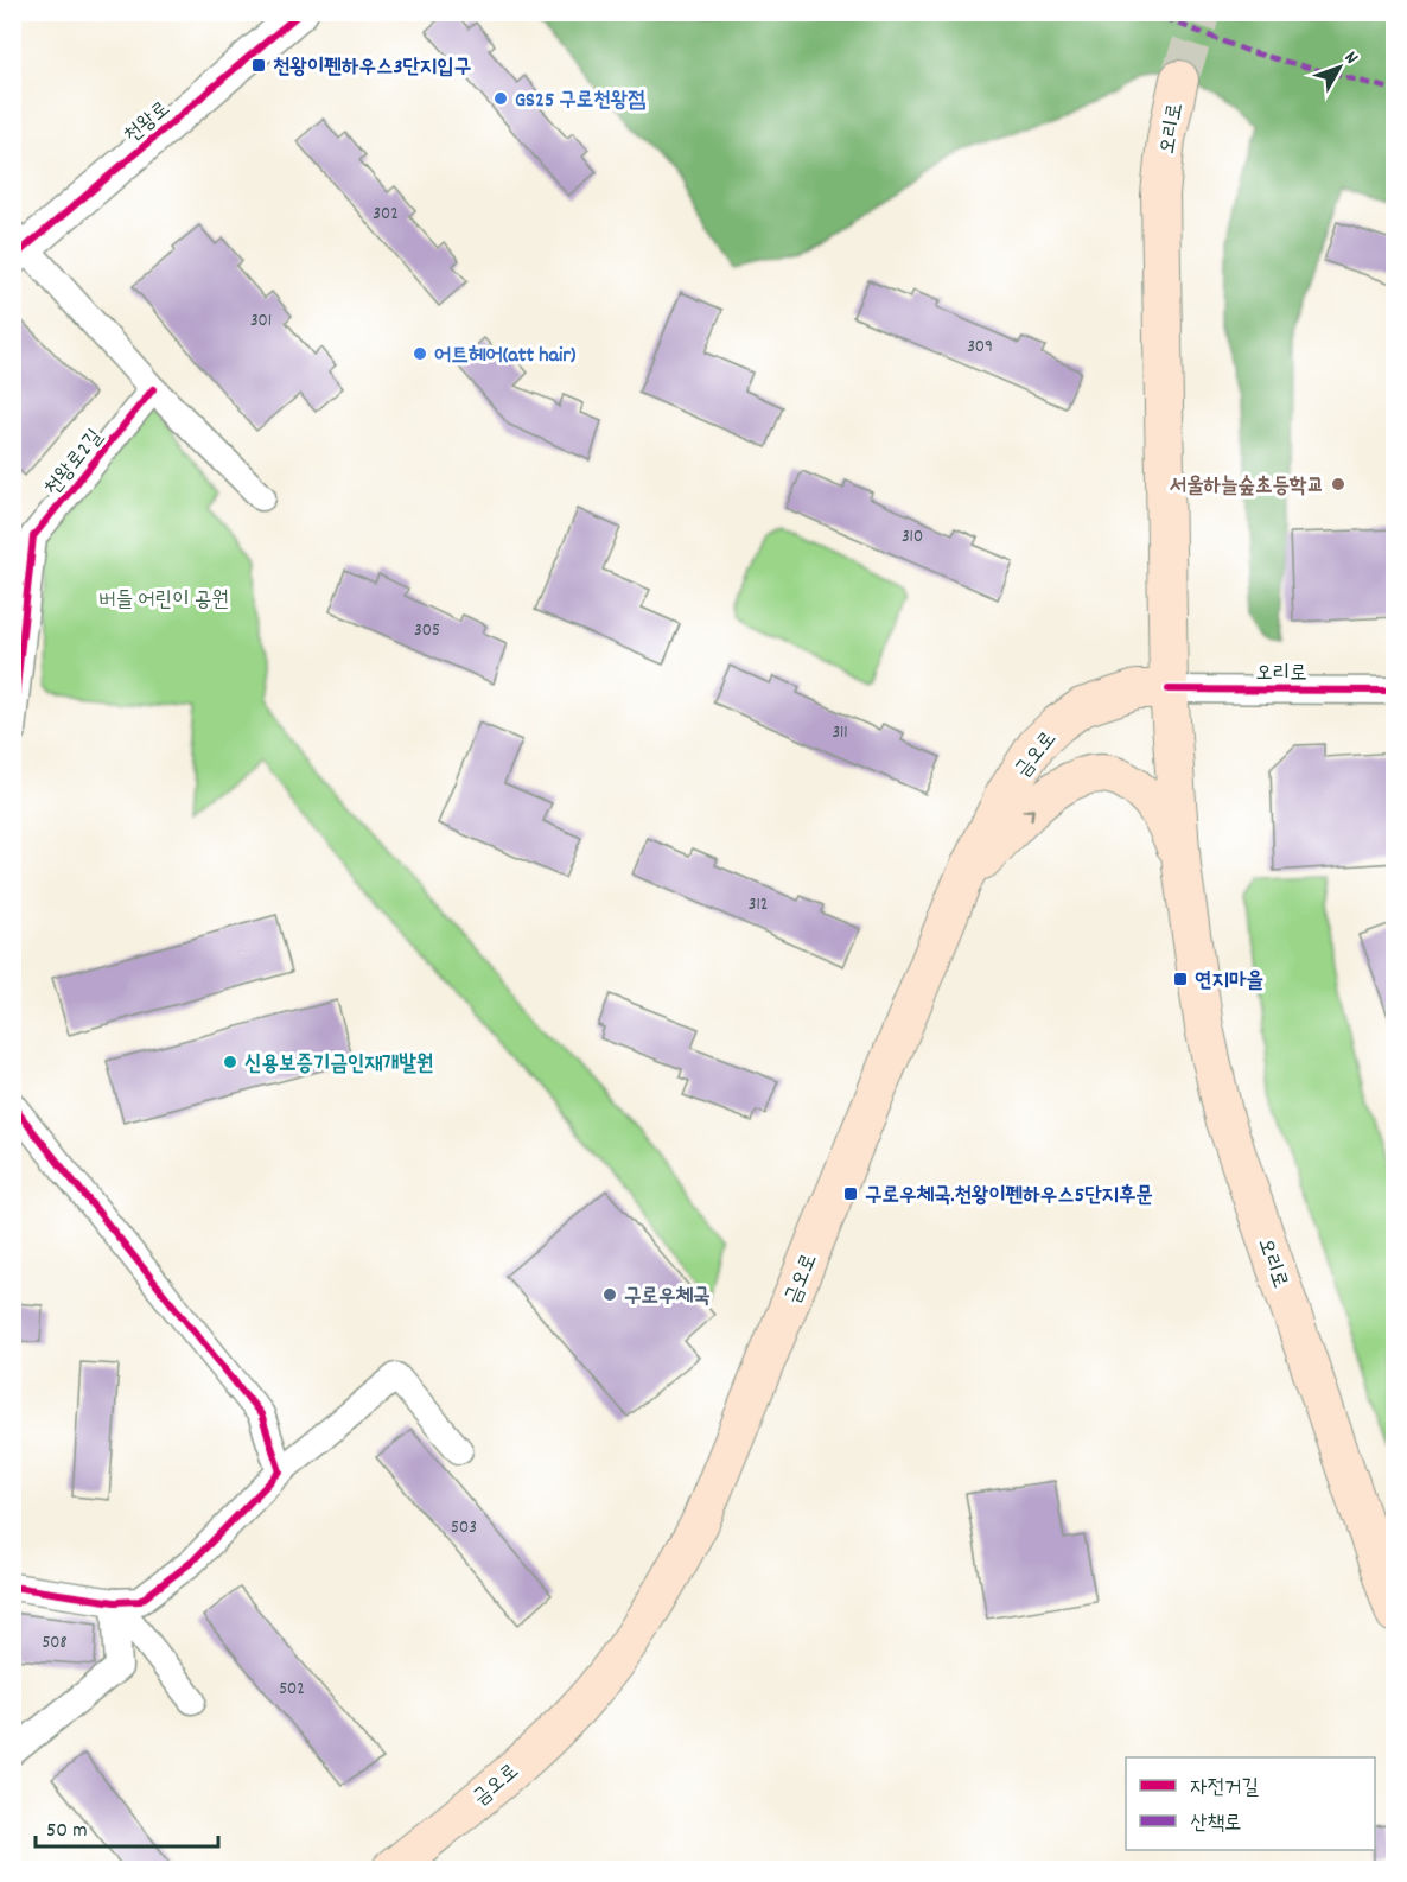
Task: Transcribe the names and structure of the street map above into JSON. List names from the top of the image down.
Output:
{
  "streets": {
    "main road": ["오리로", "금오로"],
    "street": ["천왕로", "천왕로2길"]
  },
  "crossings": [
    ["오리로", "금오로"]
  ],
  "parks": ["버들 어린이 공원"],
  "places": {
    "transit": ["천왕이펜하우스3단지입구", "연지마을", "구로우체국.천왕이펜하우스5단지후문"],
    "other": [
      "GS25 구로천왕점",
      "어트헤어(att hair)",
      "서울하늘숲초등학교",
      "신용보증기금인재개발원",
      "구로우체국"
    ]
  },
  "house_numbers": [
    "302",
    "301",
    "309",
    "310",
    "305",
    "311",
    "312",
    "503",
    "508",
    "502"
  ],
  "legend": ["자전거길", "산책로"],
  "scale_bar": "50 m",
  "north": "top right"
}
